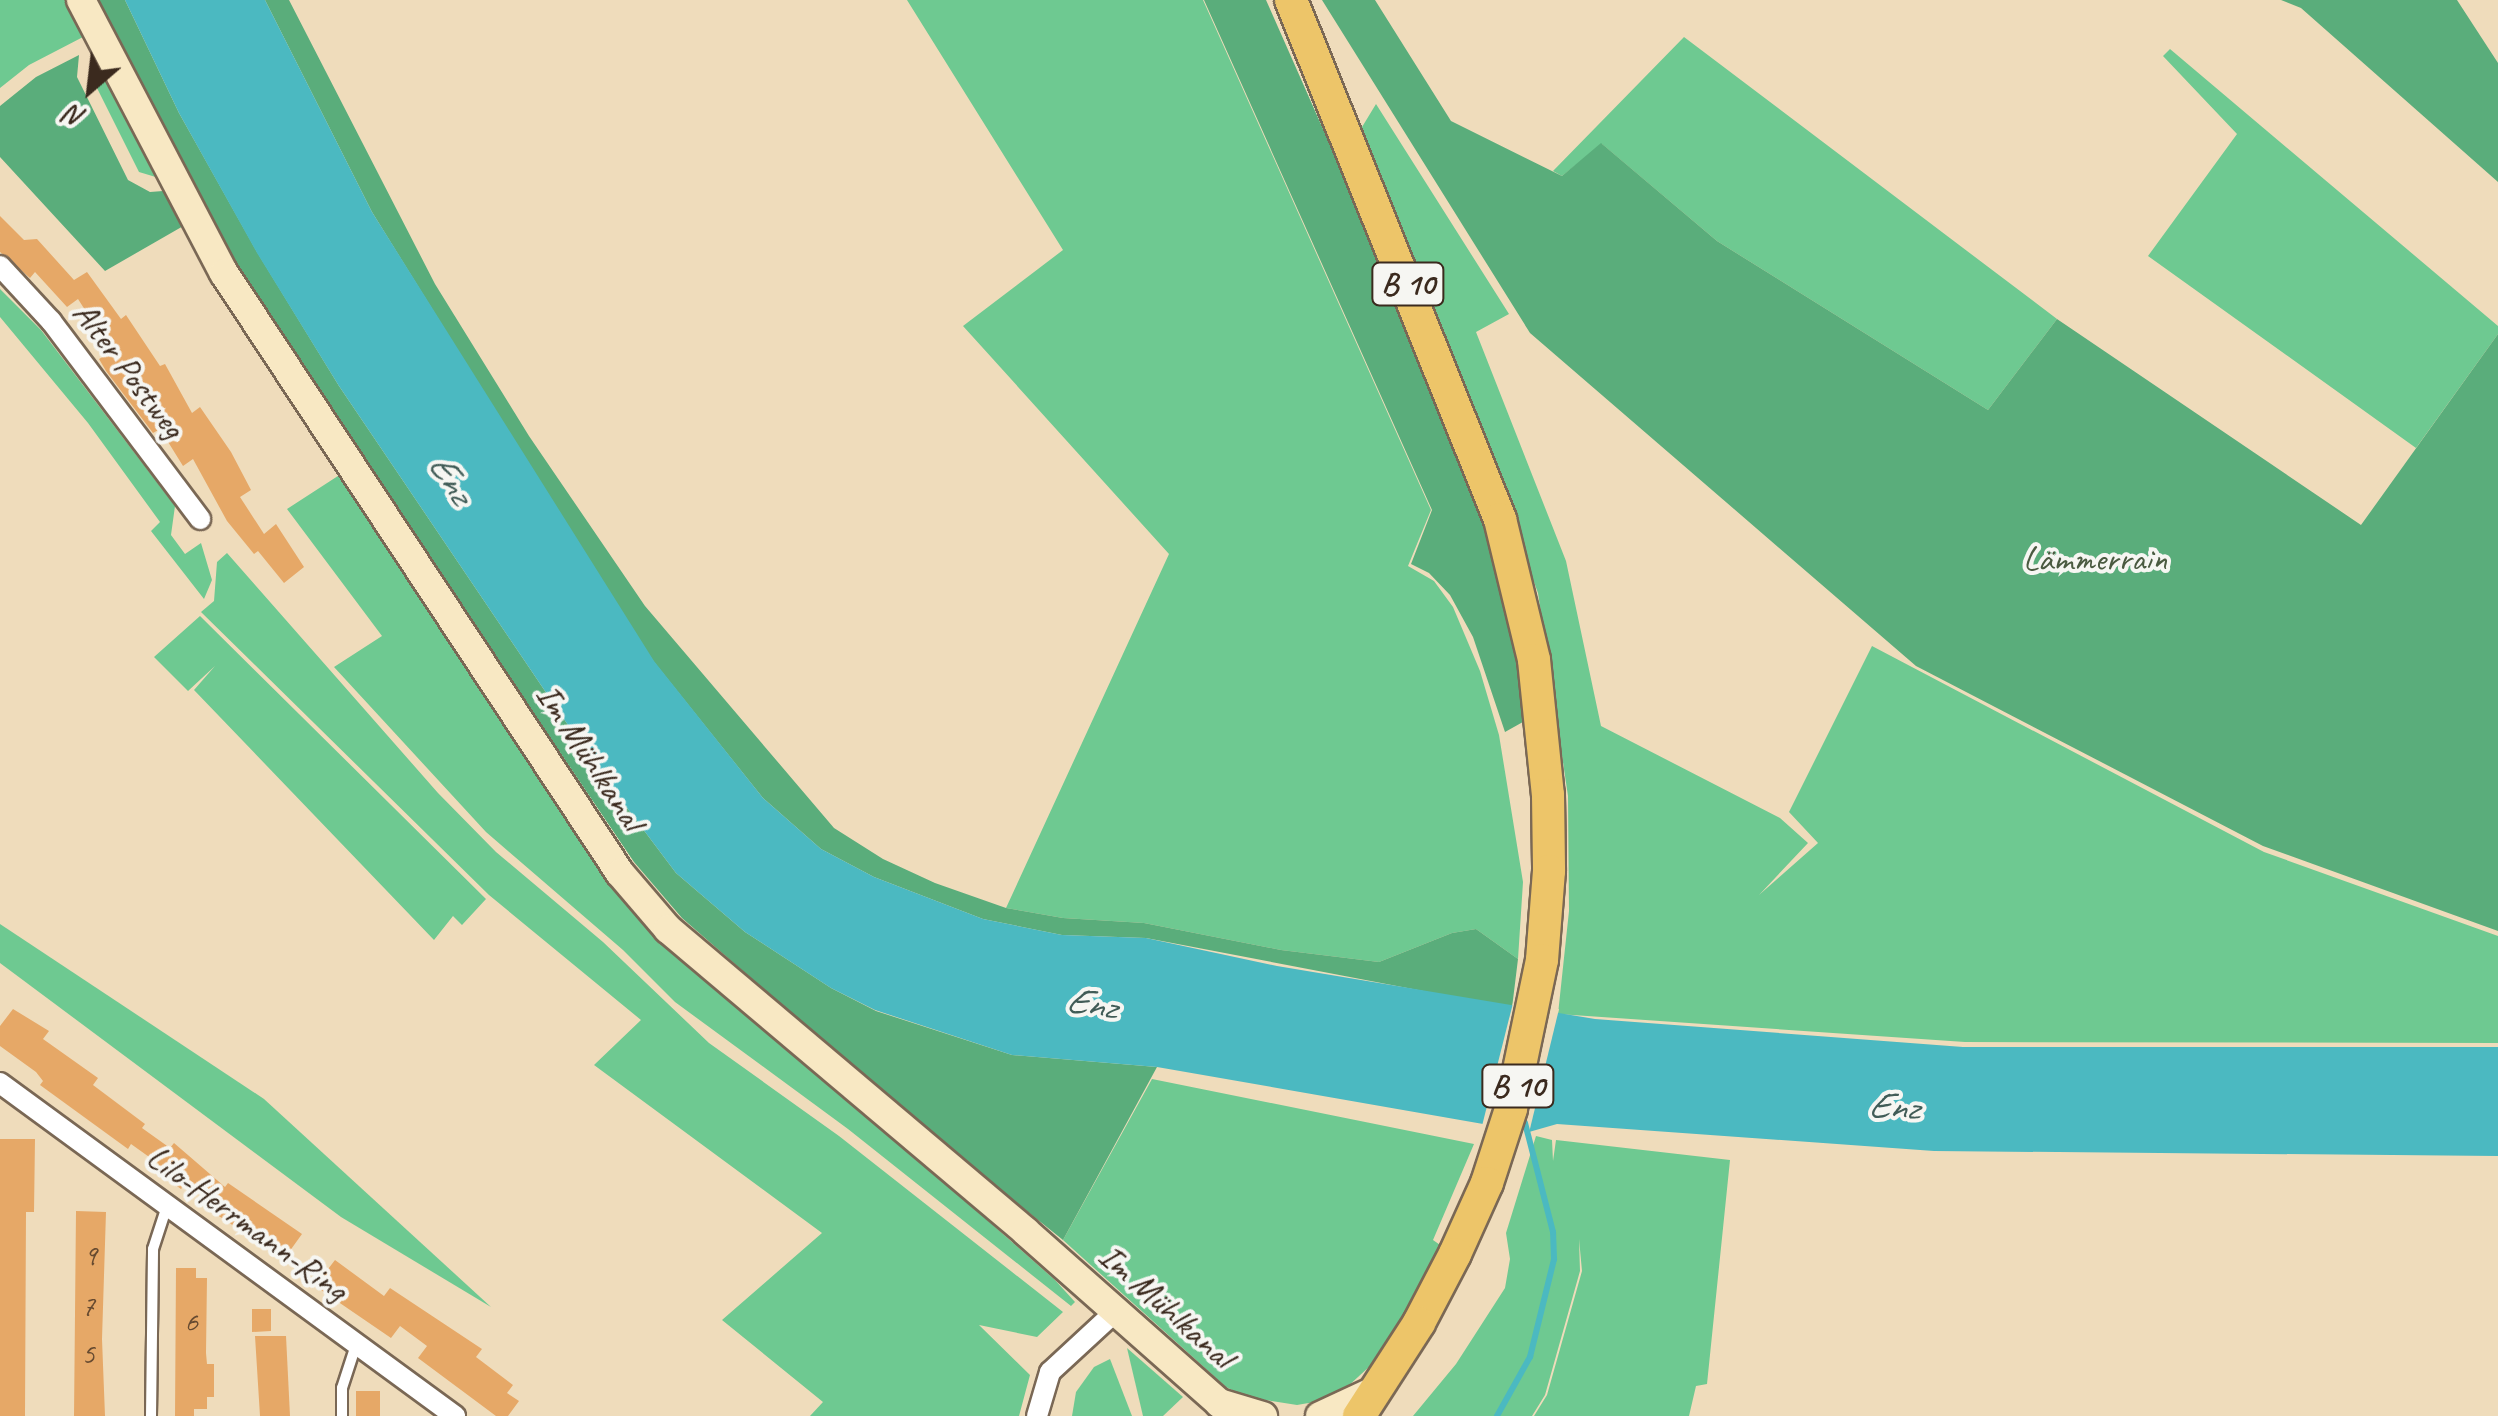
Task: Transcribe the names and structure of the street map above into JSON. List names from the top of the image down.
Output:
{
  "streets": {
    "main road": ["B 10"],
    "street": ["Alter Postweg", "Im Mühlkanal", "Lilo-Herrmann-Ring"]
  },
  "water": ["Enz"],
  "parks": ["Lämmerrain"],
  "house_numbers": [
    "9",
    "7",
    "6",
    "5"
  ],
  "north": "bottom left"
}
